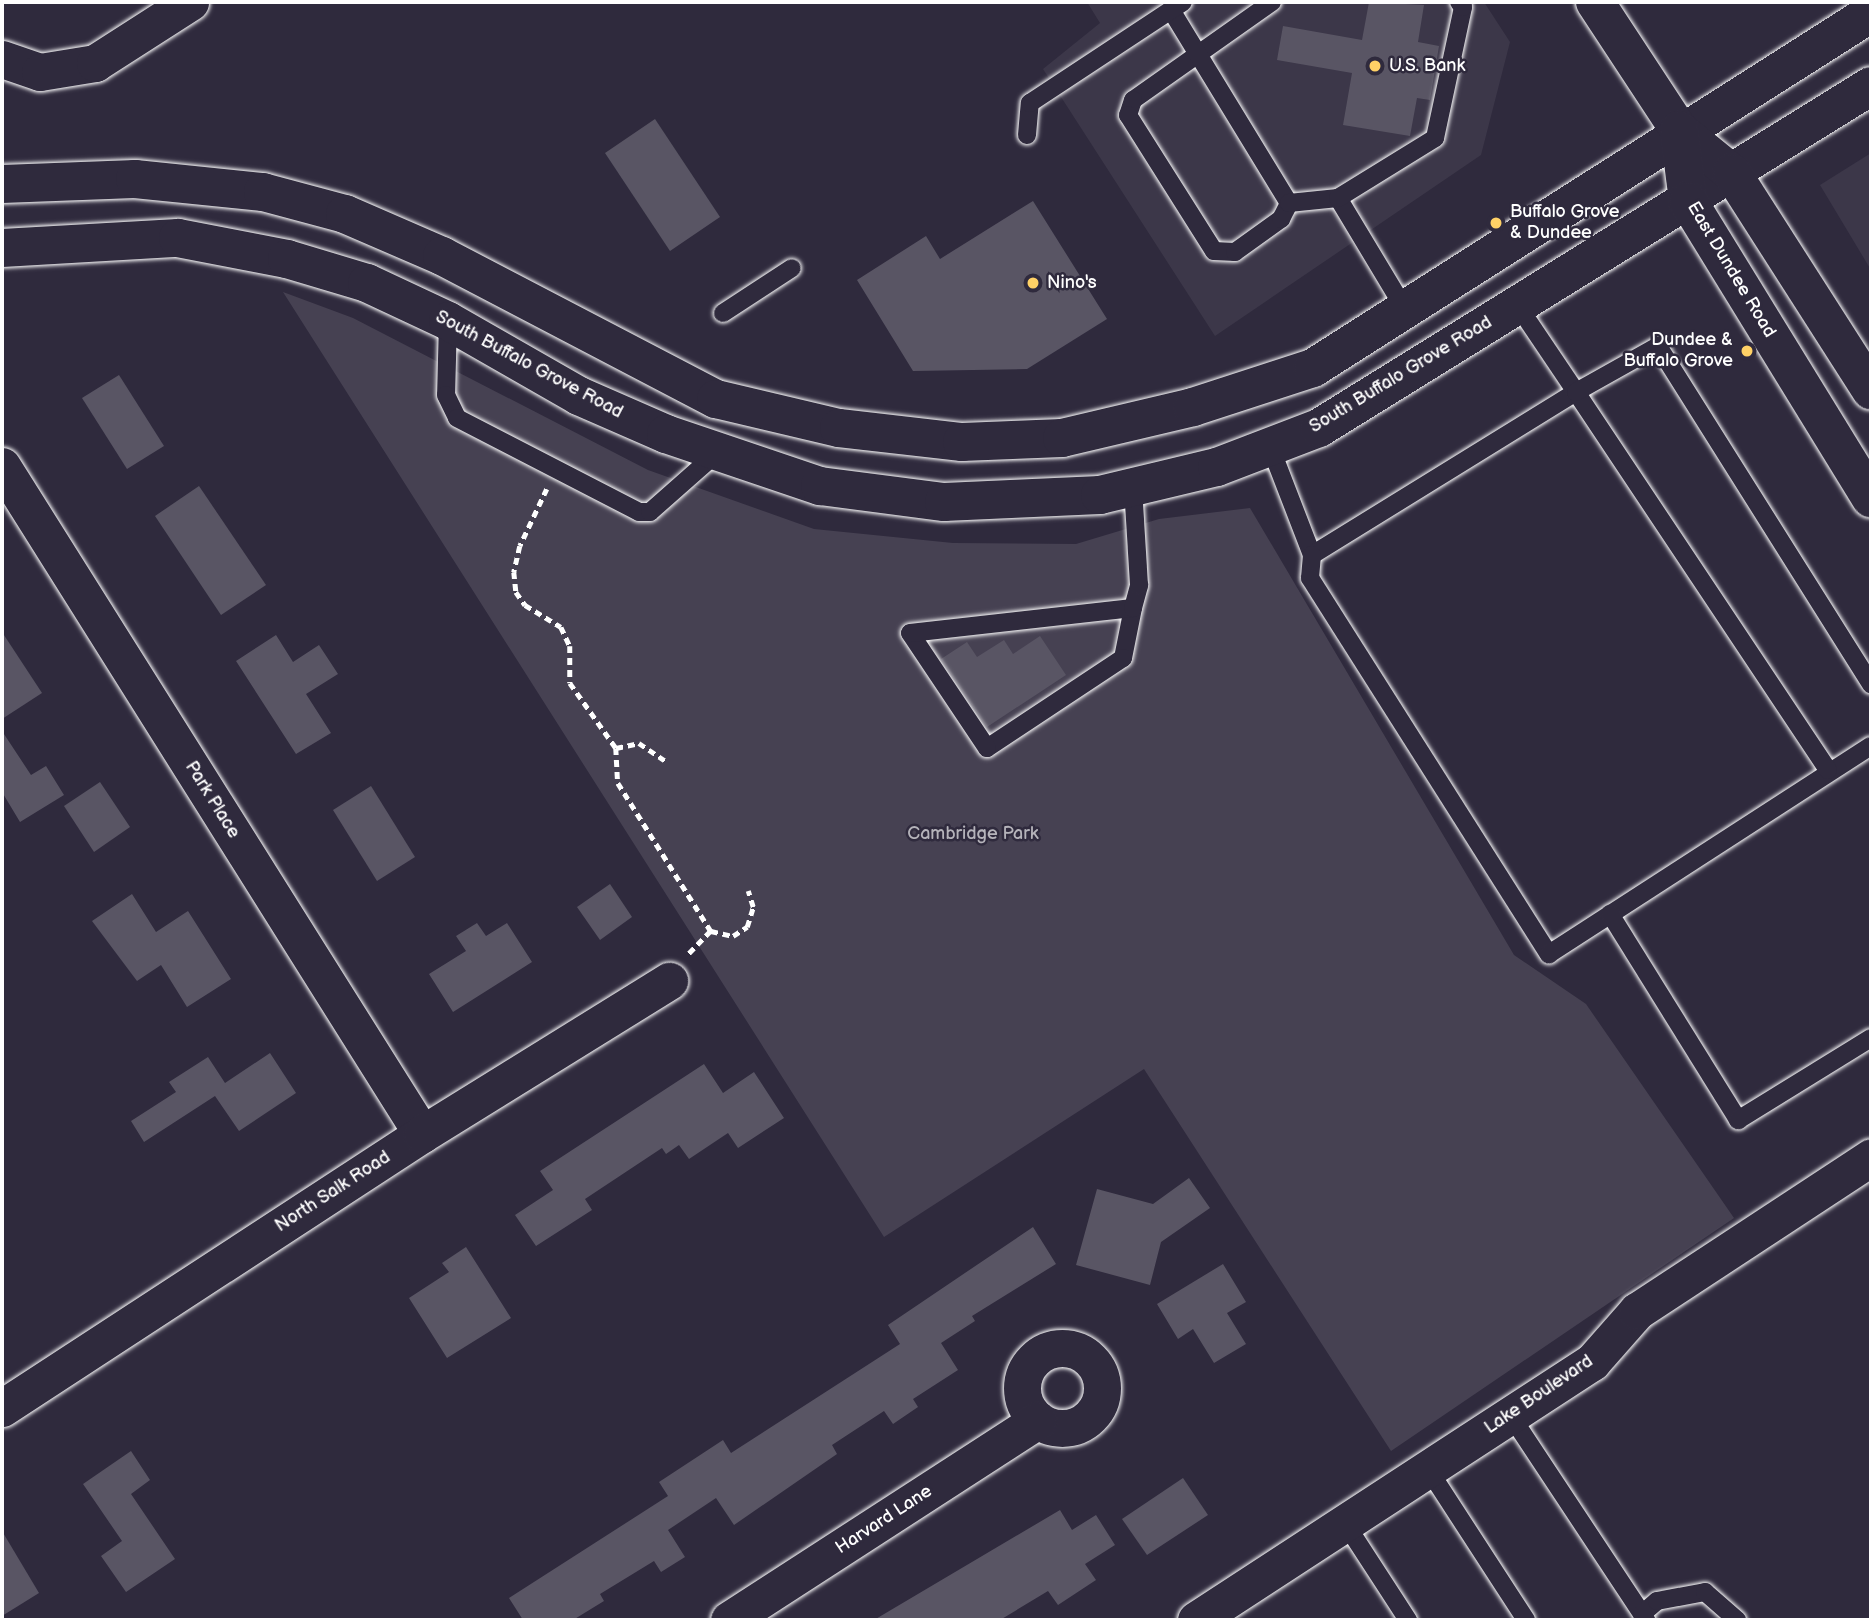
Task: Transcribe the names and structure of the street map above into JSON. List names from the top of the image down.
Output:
{
  "streets": {
    "main road": ["East Dundee Road", "South Buffalo Grove Road"],
    "street": [
      "Park Place",
      "North Salk Road",
      "Lake Boulevard",
      "Harvard Lane"
    ]
  },
  "crossings": [
    ["East Dundee Road", "South Buffalo Grove Road"],
    ["Park Place", "North Salk Road"]
  ],
  "parks": ["Cambridge Park"],
  "places": [
    "U.S. Bank",
    "Buffalo Grove & Dundee",
    "Nino's",
    "Dundee & Buffalo Grove"
  ]
}
